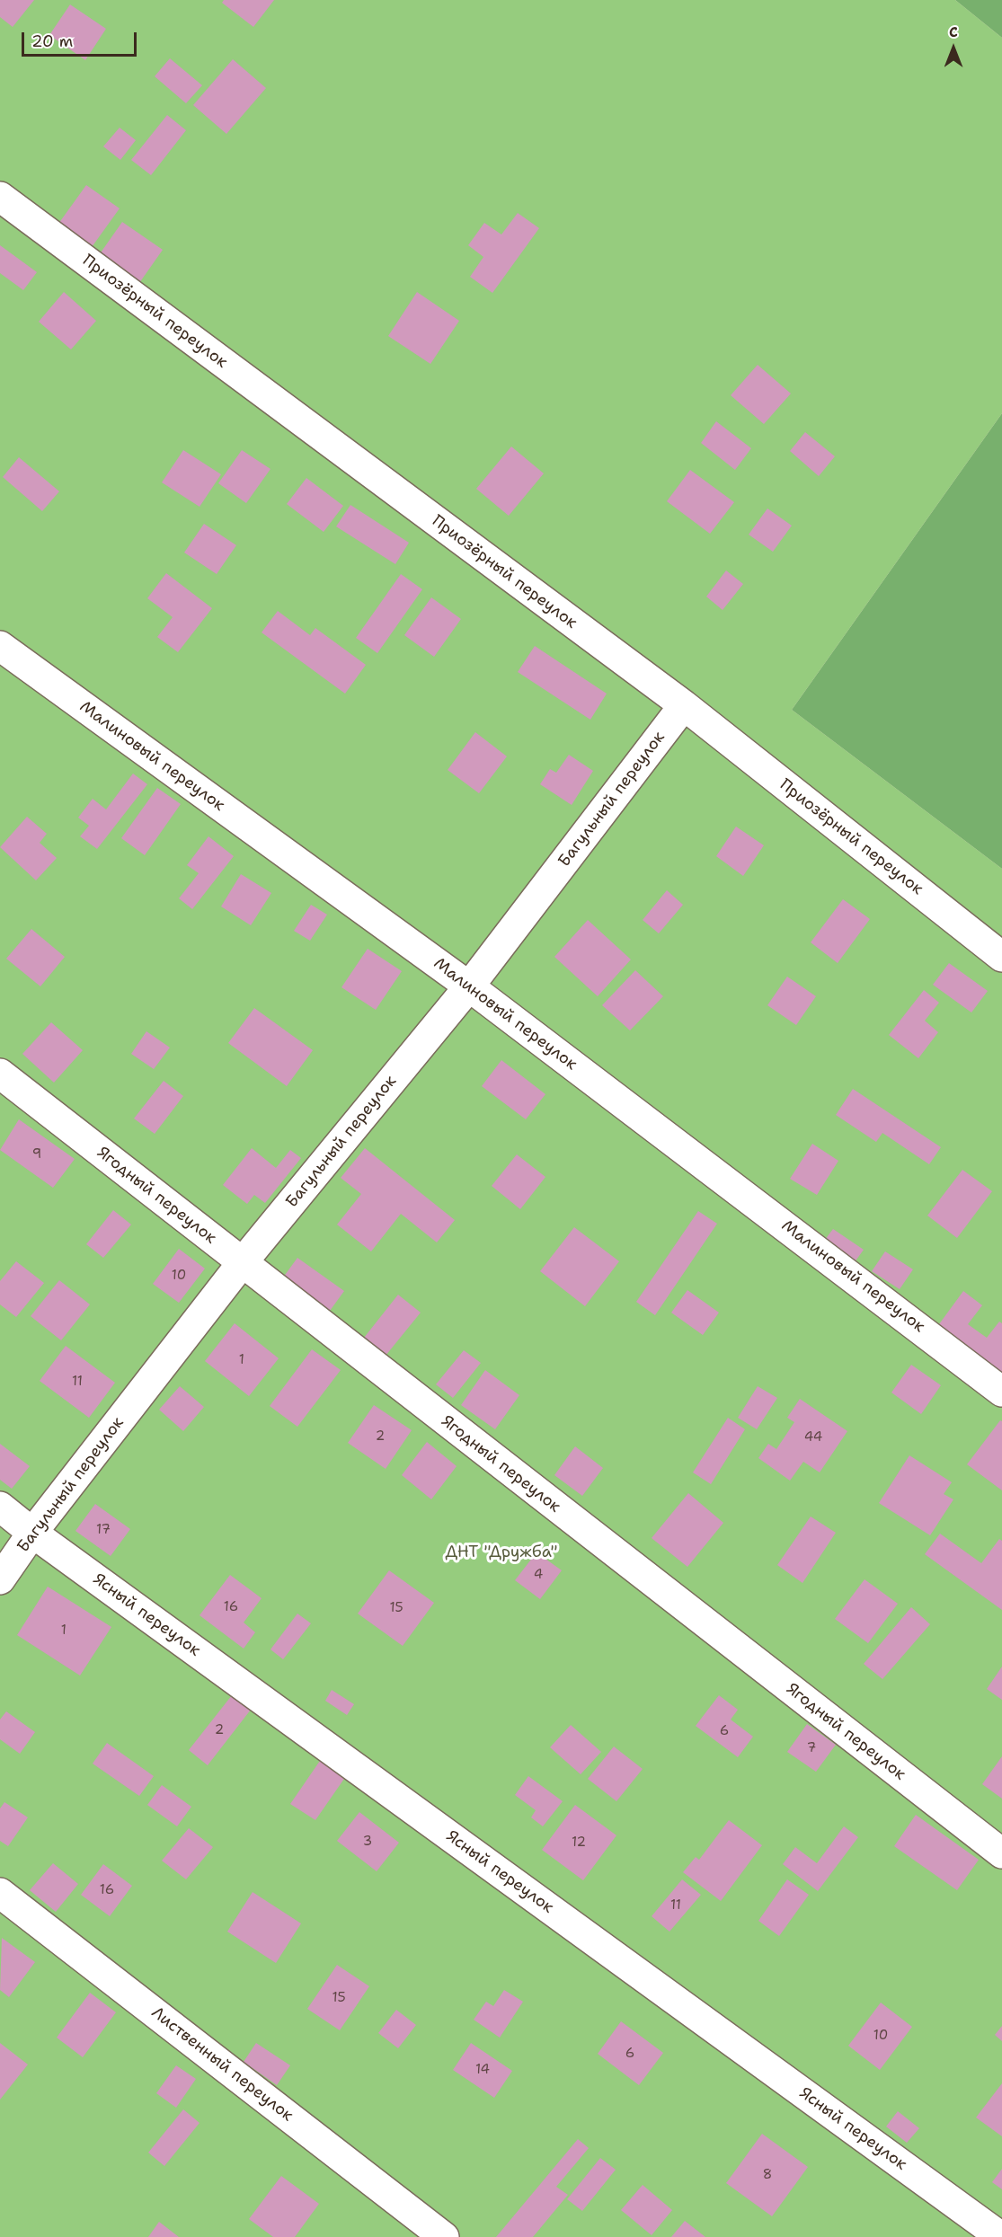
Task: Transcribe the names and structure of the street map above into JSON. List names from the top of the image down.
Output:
{
  "streets": {
    "street": [
      "Приозёрный переулок",
      "Малиновый переулок",
      "Багульный переулок",
      "Ягодный переулок",
      "Ясный переулок",
      "Лиственный переулок"
    ]
  },
  "crossings": [
    ["Приозёрный переулок", "Багульный переулок"],
    ["Малиновый переулок", "Багульный переулок"],
    ["Багульный переулок", "Ягодный переулок"],
    ["Багульный переулок", "Ясный переулок"]
  ],
  "parks": ["ДНТ \"Дружба\""],
  "house_numbers": [
    "9",
    "10",
    "1",
    "11",
    "2",
    "44",
    "17",
    "4",
    "16",
    "15",
    "1",
    "2",
    "6",
    "7",
    "3",
    "12",
    "16",
    "11",
    "15",
    "10",
    "6",
    "14",
    "8"
  ],
  "scale_bar": "20 m",
  "north": "top"
}
